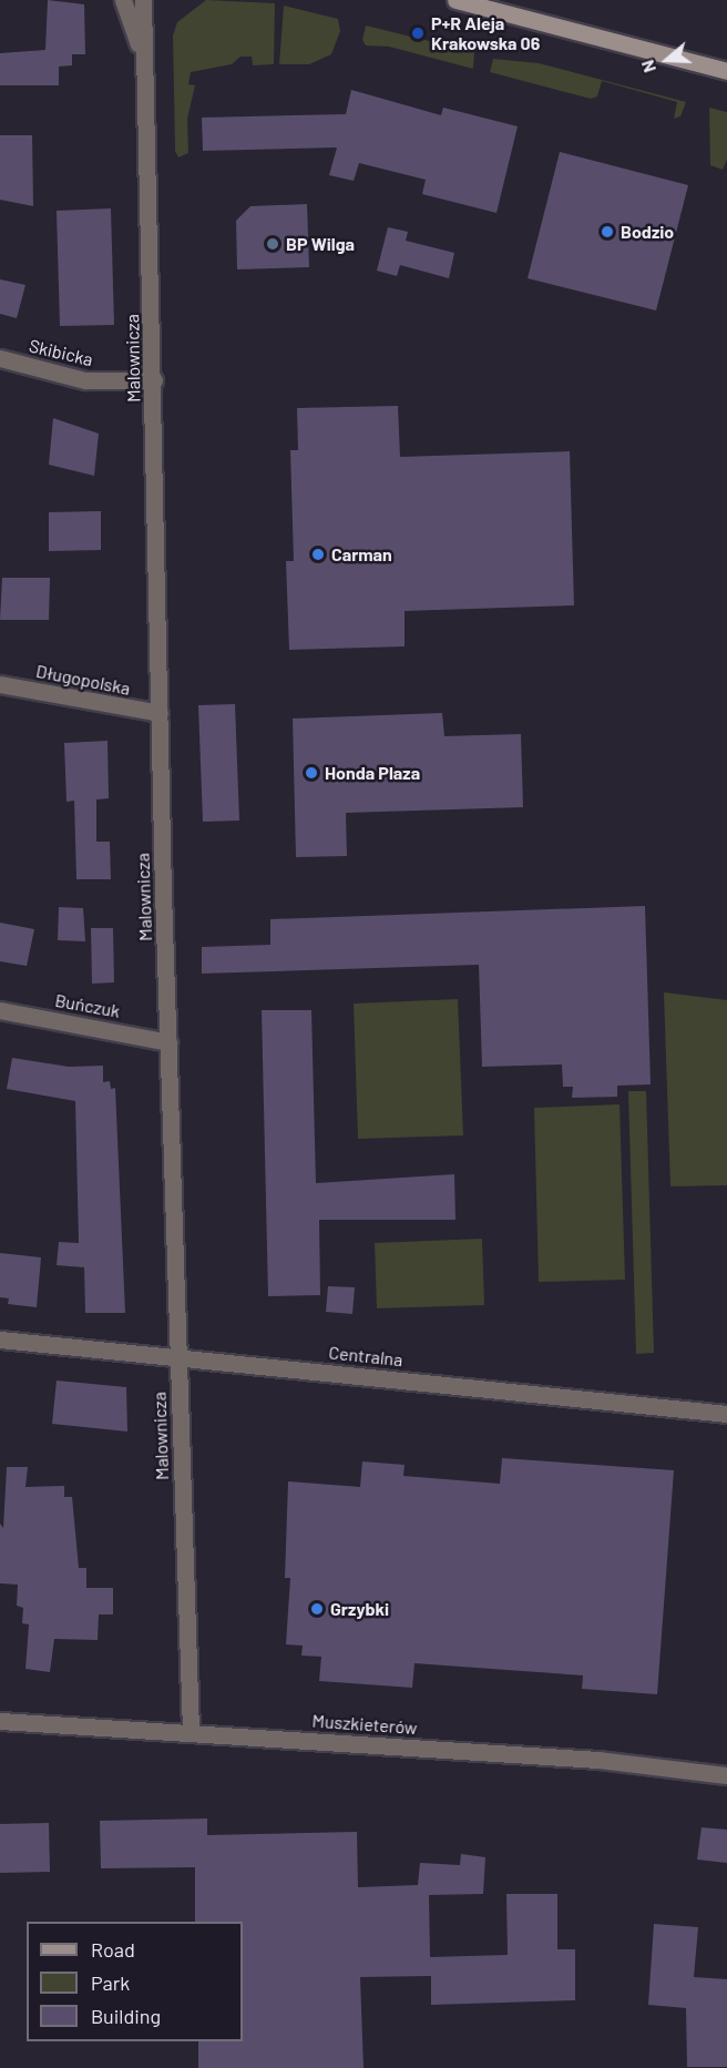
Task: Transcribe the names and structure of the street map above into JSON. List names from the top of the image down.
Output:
{
  "streets": {
    "street": [
      "Skibicka",
      "Malownicza",
      "Długopolska",
      "Buńczuk",
      "Centralna",
      "Muszkieterów"
    ]
  },
  "crossings": [
    ["Skibicka", "Malownicza"],
    ["Malownicza", "Długopolska"],
    ["Malownicza", "Buńczuk"],
    ["Malownicza", "Centralna"],
    ["Malownicza", "Muszkieterów"]
  ],
  "places": [
    "P+R Aleja Krakowska 06",
    "Bodzio",
    "BP Wilga",
    "Carman",
    "Honda Plaza",
    "Grzybki"
  ],
  "legend": ["Road", "Park", "Building"],
  "north": "left"
}
